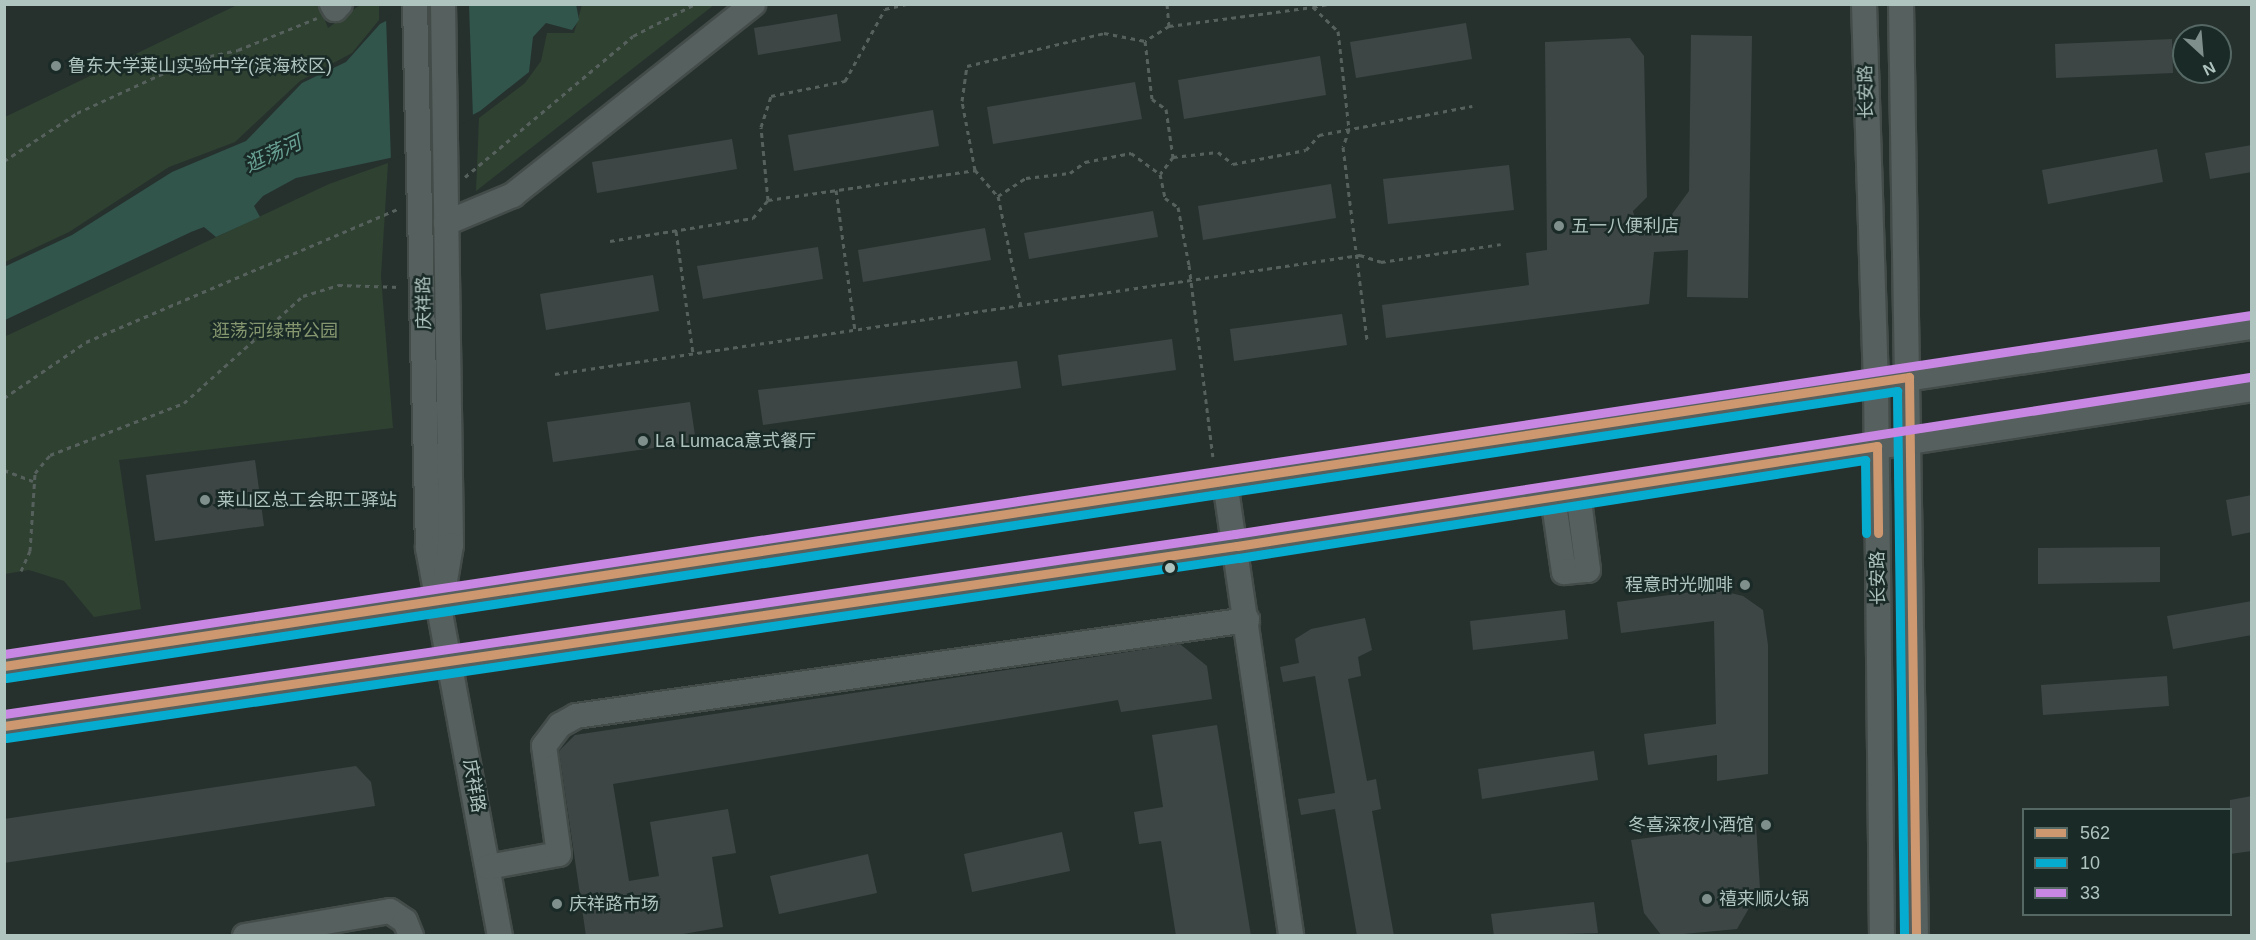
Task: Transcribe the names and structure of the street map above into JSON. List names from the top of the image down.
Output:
{
  "streets": {
    "street": ["长安路", "庆祥路"]
  },
  "water": ["逛荡河"],
  "parks": ["逛荡河绿带公园"],
  "places": [
    "鲁东大学莱山实验中学(滨海校区)",
    "五一八便利店",
    "La Lumaca意式餐厅",
    "莱山区总工会职工驿站",
    "程意时光咖啡",
    "冬喜深夜小酒馆",
    "禧来顺火锅",
    "庆祥路市场"
  ],
  "lines": ["transit line 33", "transit line 562", "transit line 10"],
  "legend": ["562", "10", "33"],
  "north": "bottom right"
}
